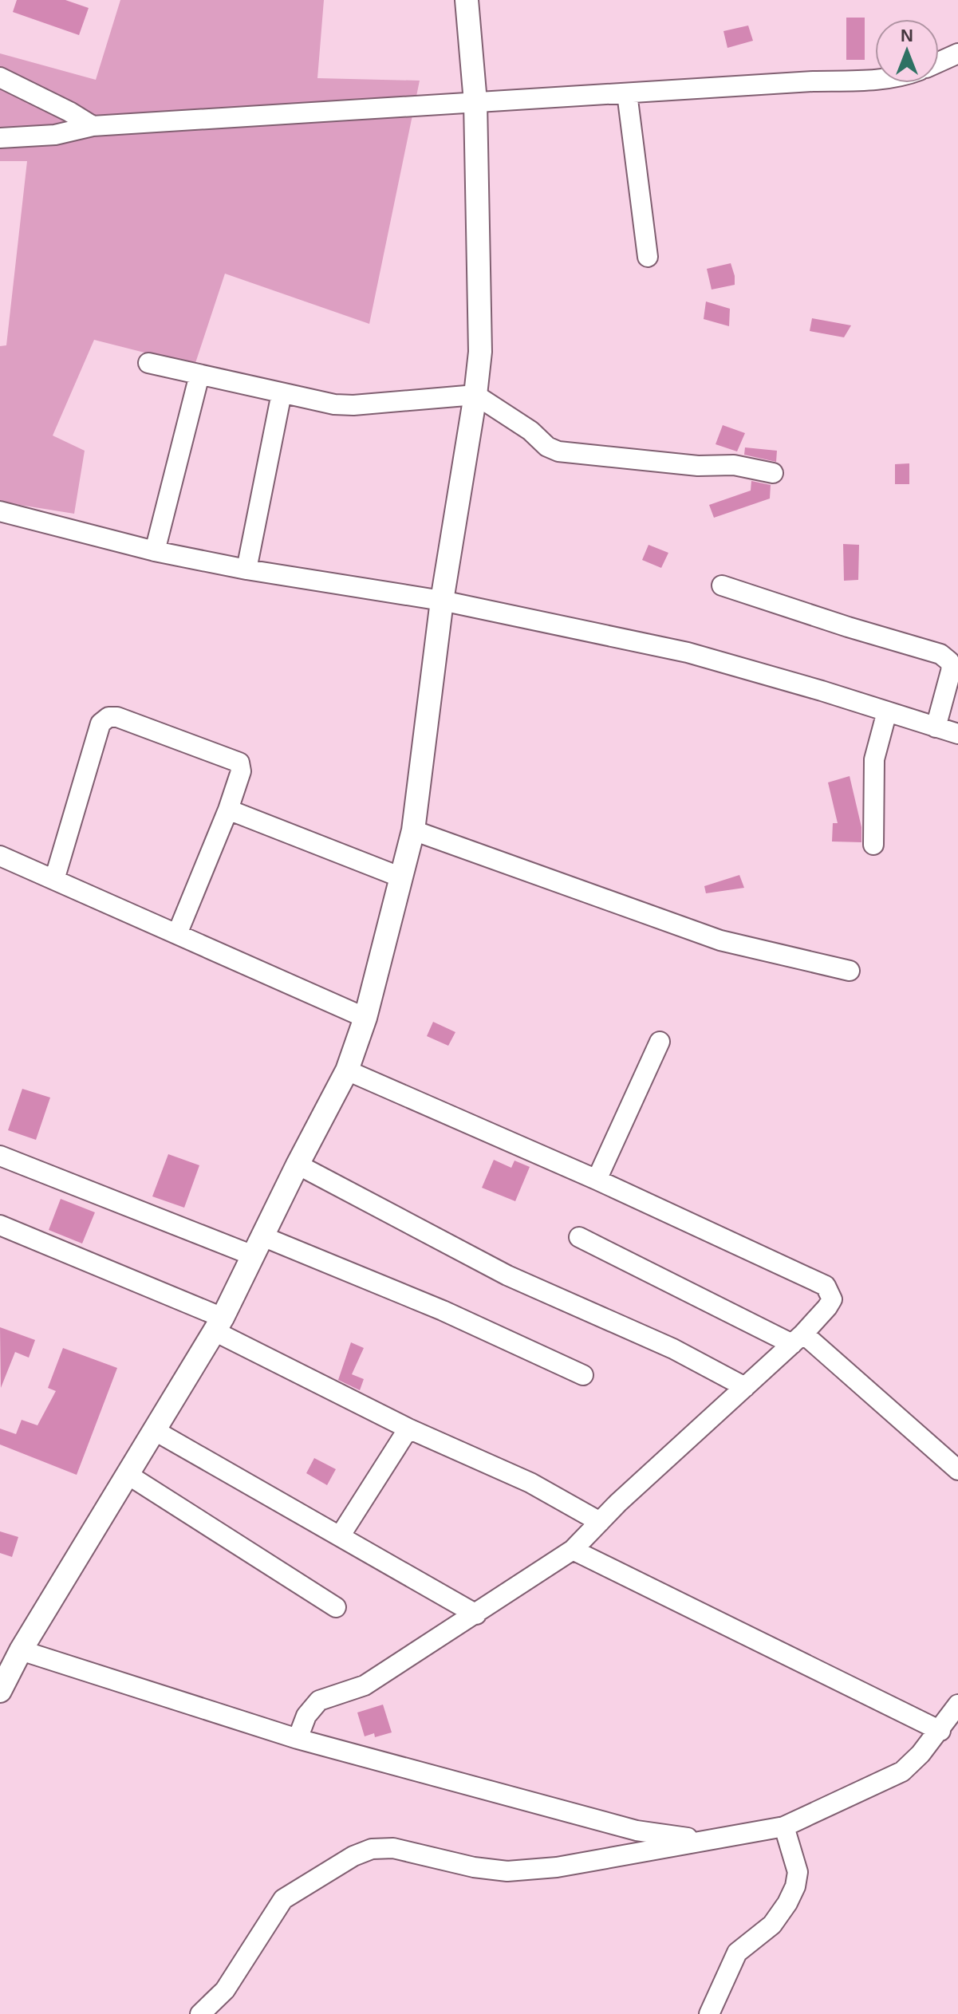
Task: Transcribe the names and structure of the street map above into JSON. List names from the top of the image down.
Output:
{
  "north": "top"
}
